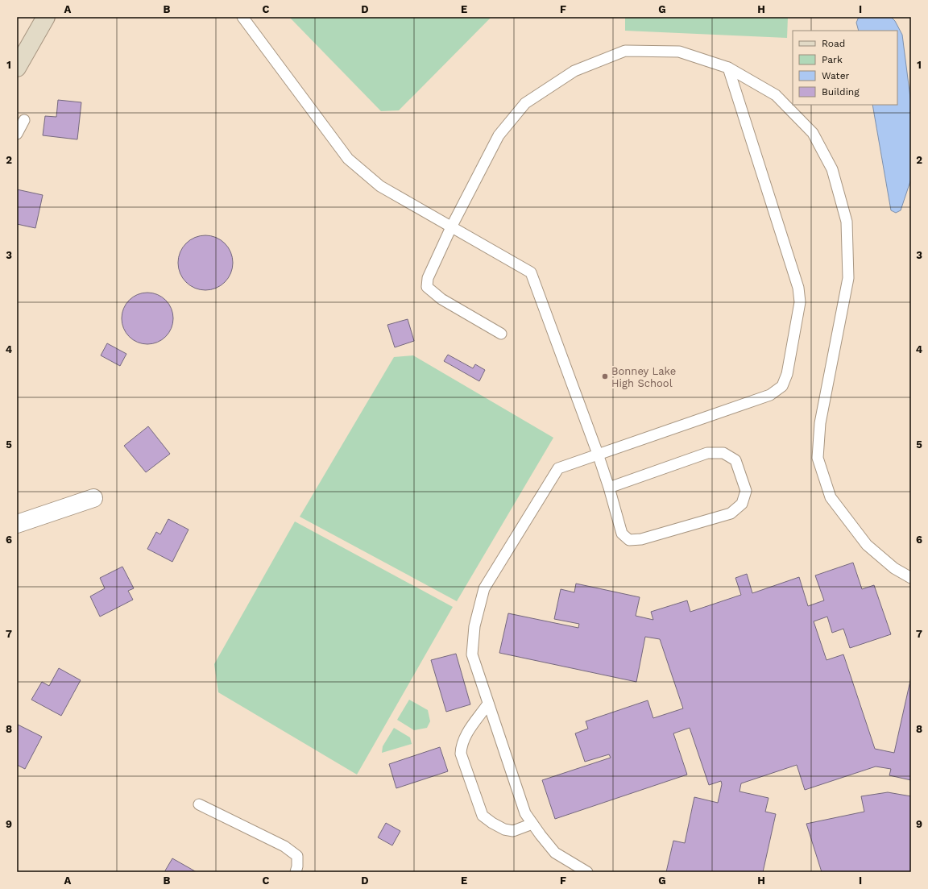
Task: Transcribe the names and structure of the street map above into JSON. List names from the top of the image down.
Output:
{
  "places": ["Bonney Lake High School"],
  "legend": [
    "Road",
    "Park",
    "Water",
    "Building"
  ],
  "grid": {
    "columns": [
      "A",
      "B",
      "C",
      "D",
      "E",
      "F",
      "G",
      "H",
      "I"
    ],
    "rows": [
      "1",
      "2",
      "3",
      "4",
      "5",
      "6",
      "7",
      "8",
      "9"
    ]
  }
}
